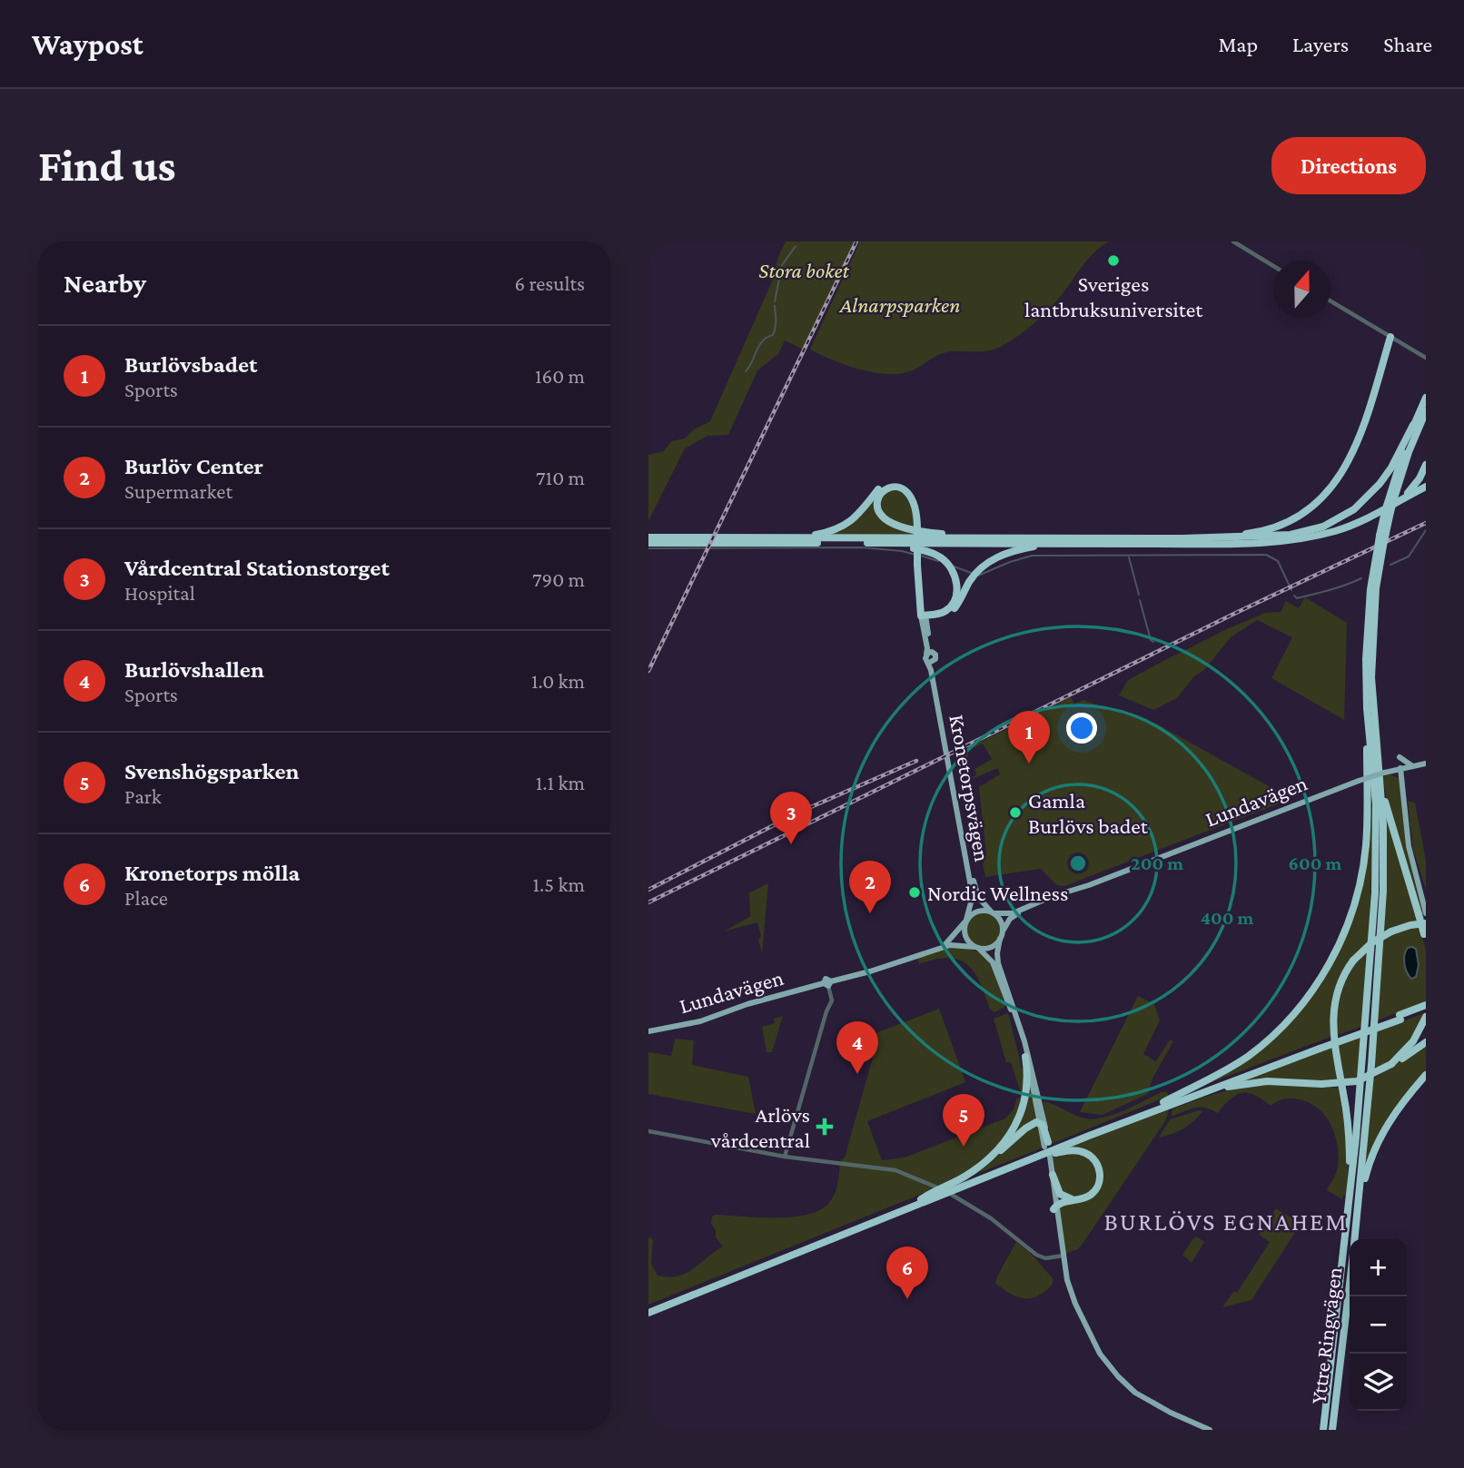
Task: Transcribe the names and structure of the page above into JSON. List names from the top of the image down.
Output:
{
  "streets": {
    "highway": ["Yttre Ringvägen"],
    "main road": ["Kronetorpsvägen", "Lundavägen"]
  },
  "crossings": [
    ["Kronetorpsvägen", "Lundavägen"]
  ],
  "districts": ["BURLÖVS EGNAHEM"],
  "parks": ["Stora boket", "Alnarpsparken"],
  "places": {
    "other": ["Sveriges lantbruksuniversitet", "Gamla Burlövs badet", "Nordic Wellness"],
    "health": ["Arlövs vårdcentral"]
  },
  "north": "top",
  "page": {
    "header": "Waypost",
    "nav": ["Map", "Layers", "Share"],
    "buttons": "Directions",
    "title": "Find us",
    "heading": ["Nearby", "6 results"],
    "list": [
      {
        "mark": "1",
        "name": "Burlövsbadet",
        "note": "Sports",
        "value": "160 m"
      },
      {
        "mark": "2",
        "name": "Burlöv Center",
        "note": "Supermarket",
        "value": "710 m"
      },
      {
        "mark": "3",
        "name": "Vårdcentral Stationstorget",
        "note": "Hospital",
        "value": "790 m"
      },
      {
        "mark": "4",
        "name": "Burlövshallen",
        "note": "Sports",
        "value": "1.0 km"
      },
      {
        "mark": "5",
        "name": "Svenshögsparken",
        "note": "Park",
        "value": "1.1 km"
      },
      {
        "mark": "6",
        "name": "Kronetorps mölla",
        "note": "Place",
        "value": "1.5 km"
      }
    ],
    "pins": [
      "1",
      "3",
      "2",
      "4",
      "5",
      "6"
    ],
    "map_buttons": ["+", "−"]
  },
  "rings": ["200 m", "600 m", "400 m"]
}
